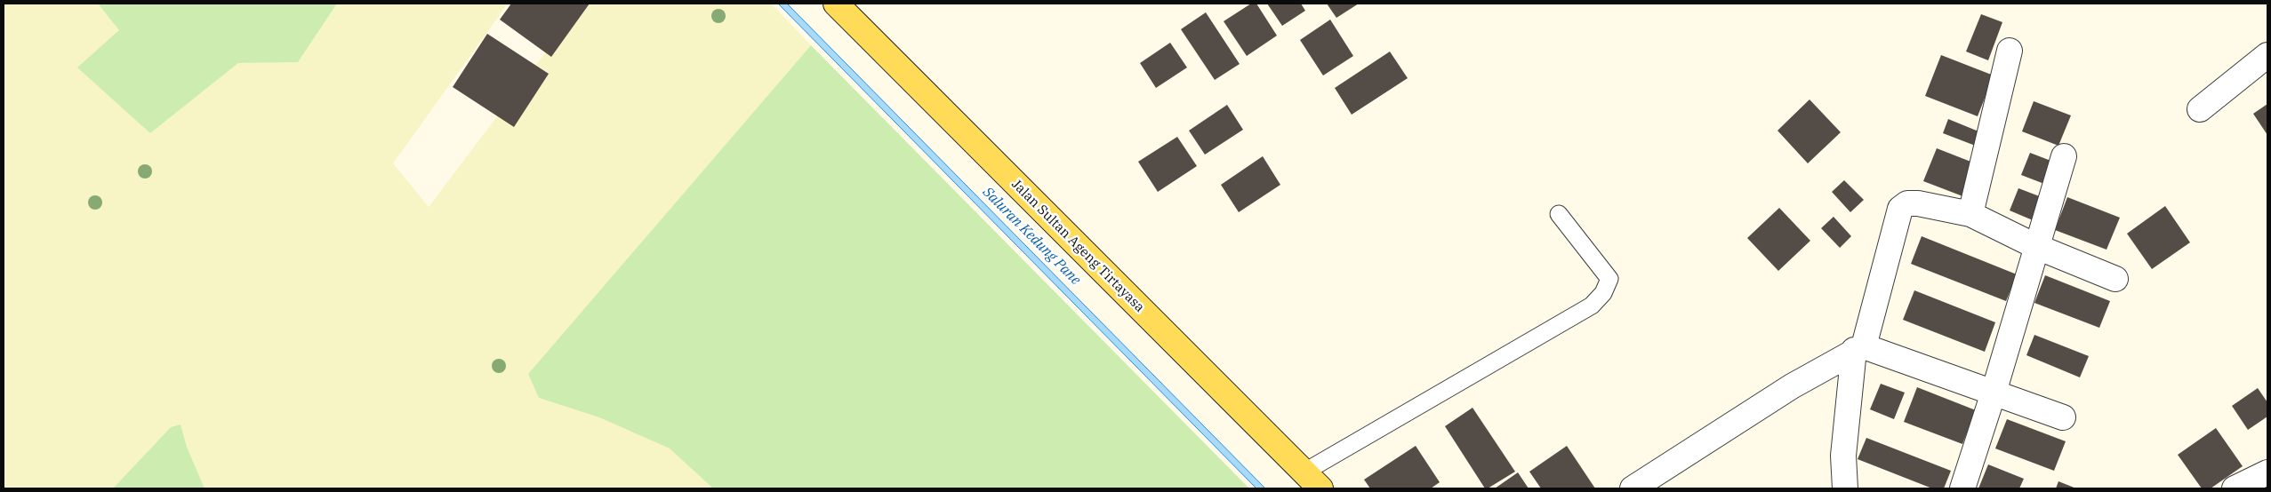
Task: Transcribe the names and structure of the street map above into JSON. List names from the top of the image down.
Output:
{
  "streets": {
    "main road": ["Jalan Sultan Ageng Tirtayasa"]
  },
  "water": ["Saluran Kedung Pane"]
}
